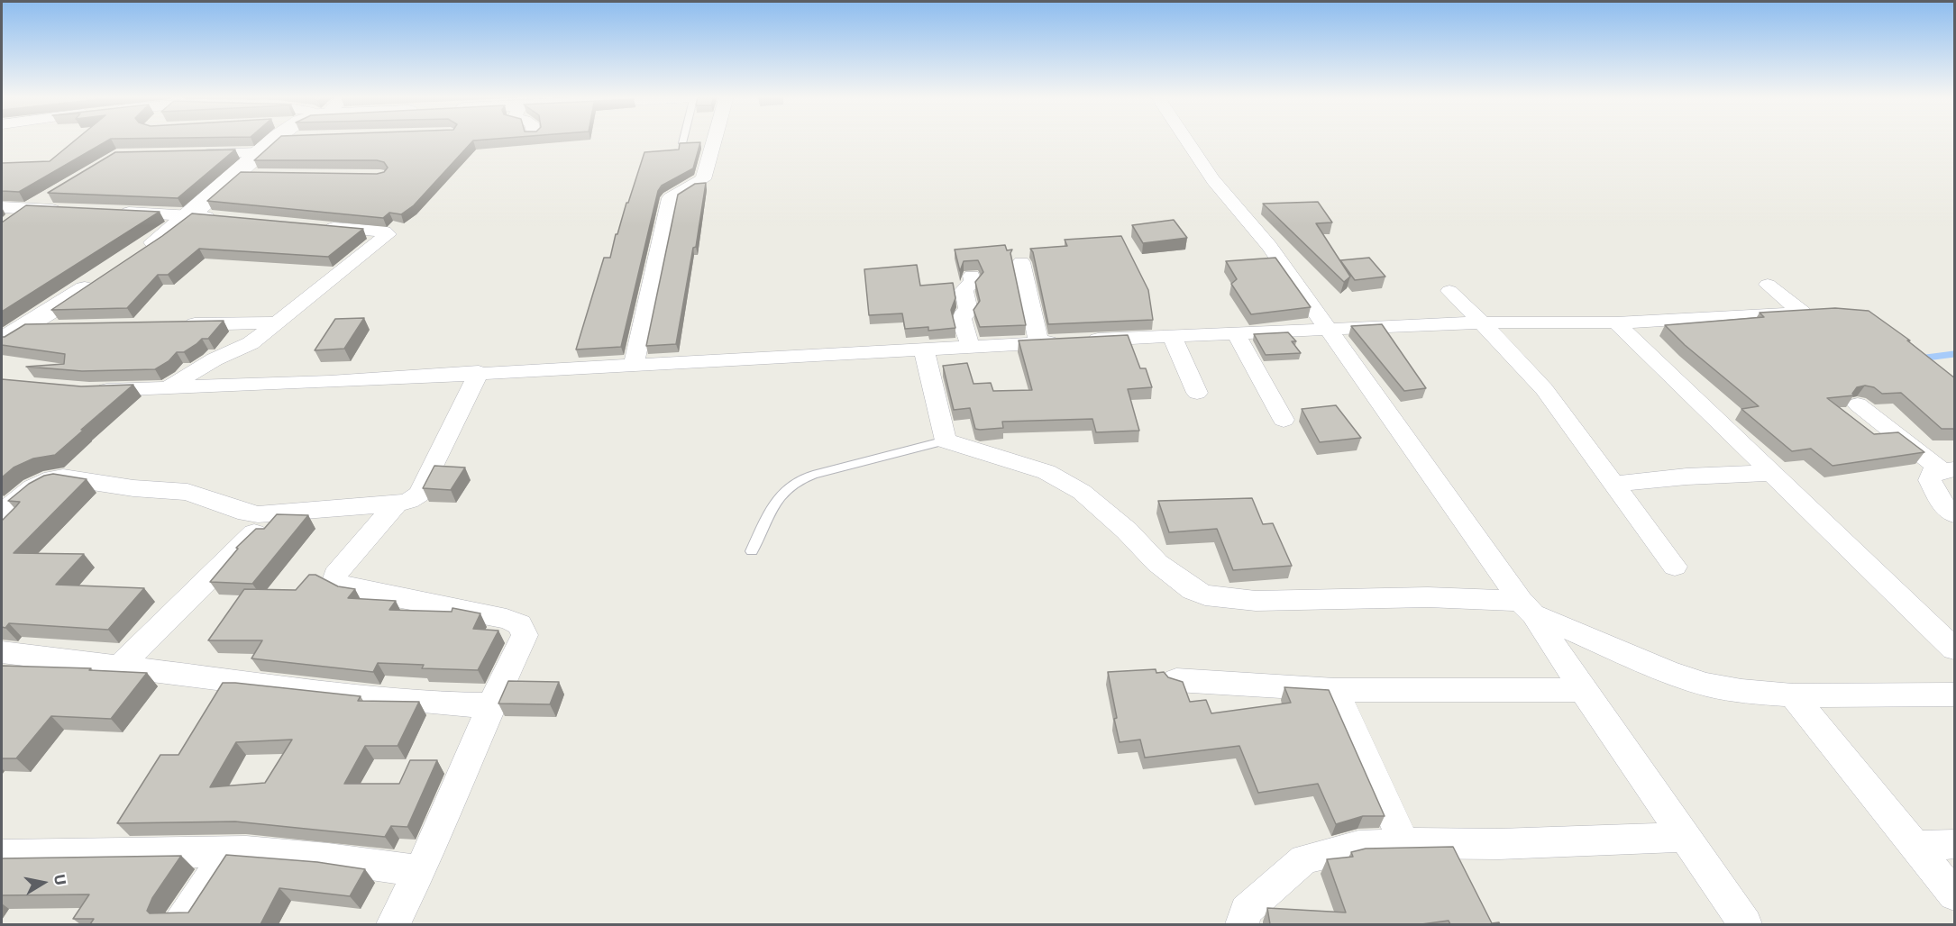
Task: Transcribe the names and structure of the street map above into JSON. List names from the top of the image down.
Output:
{
  "north": "right"
}
